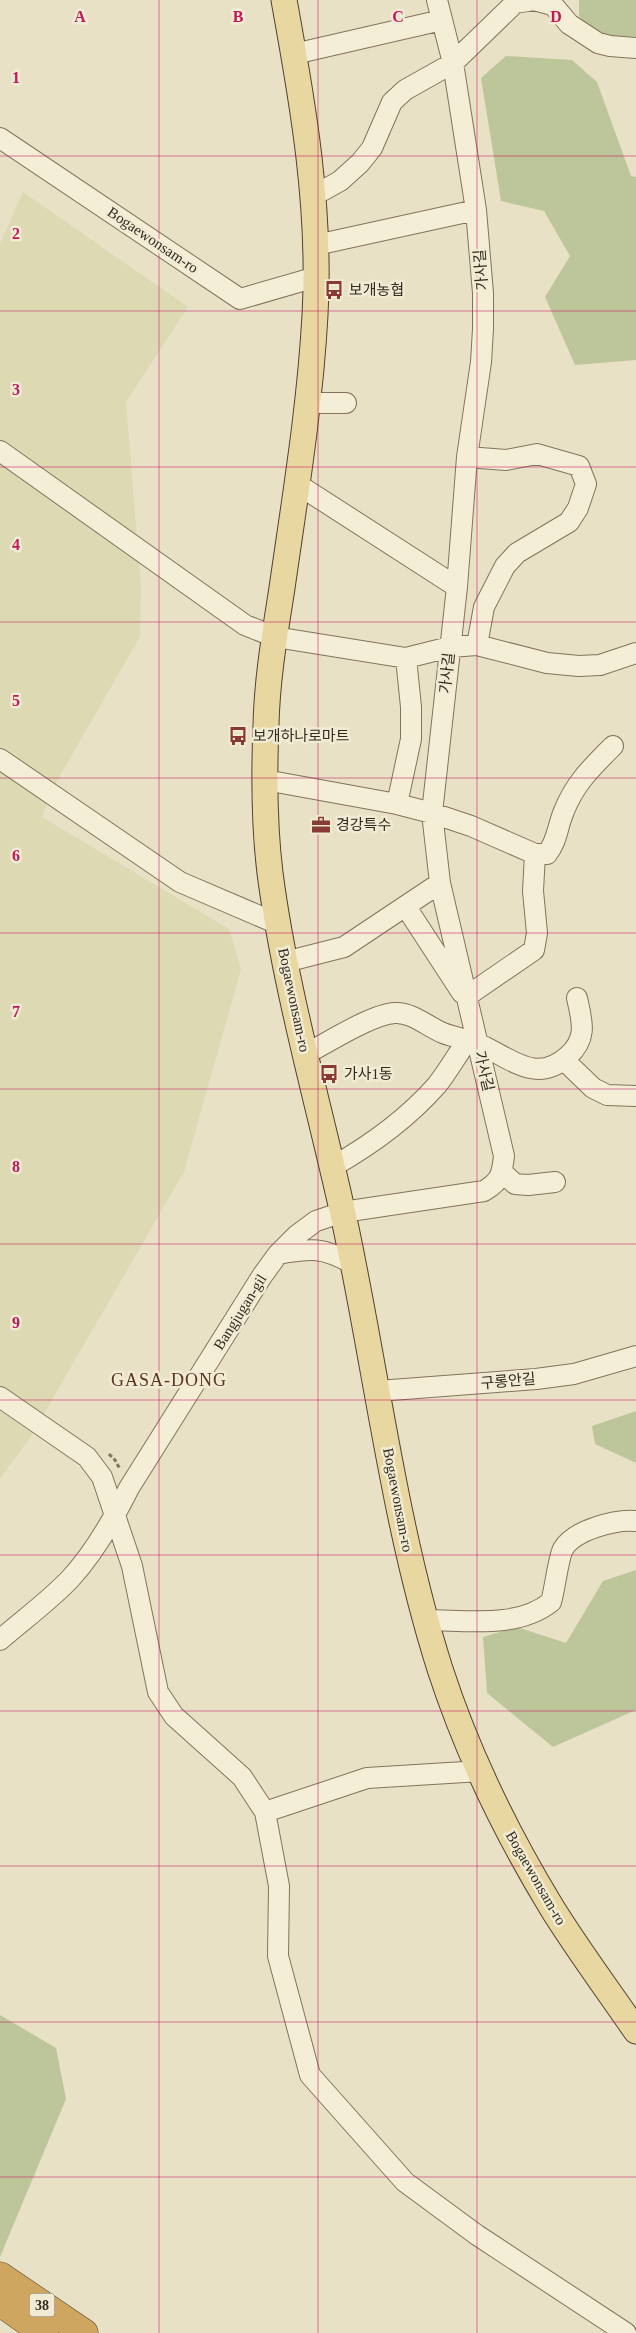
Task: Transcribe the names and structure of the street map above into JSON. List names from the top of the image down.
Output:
{
  "streets": {
    "highway": ["38"],
    "main road": ["Bogaewonsam-ro"],
    "street": ["가사길", "Bangjugan-gil", "구롱안길"]
  },
  "crossings": [
    ["Bogaewonsam-ro", "Bangjugan-gil"],
    ["Bogaewonsam-ro", "구롱안길"]
  ],
  "districts": ["GASA-DONG"],
  "places": {
    "bus stop": ["보개농협", "보개하나로마트", "가사1동"],
    "office": ["경강특수"]
  },
  "grid": {
    "columns": [
      "A",
      "B",
      "C",
      "D"
    ],
    "rows": [
      "1",
      "2",
      "3",
      "4",
      "5",
      "6",
      "7",
      "8",
      "9"
    ]
  }
}
